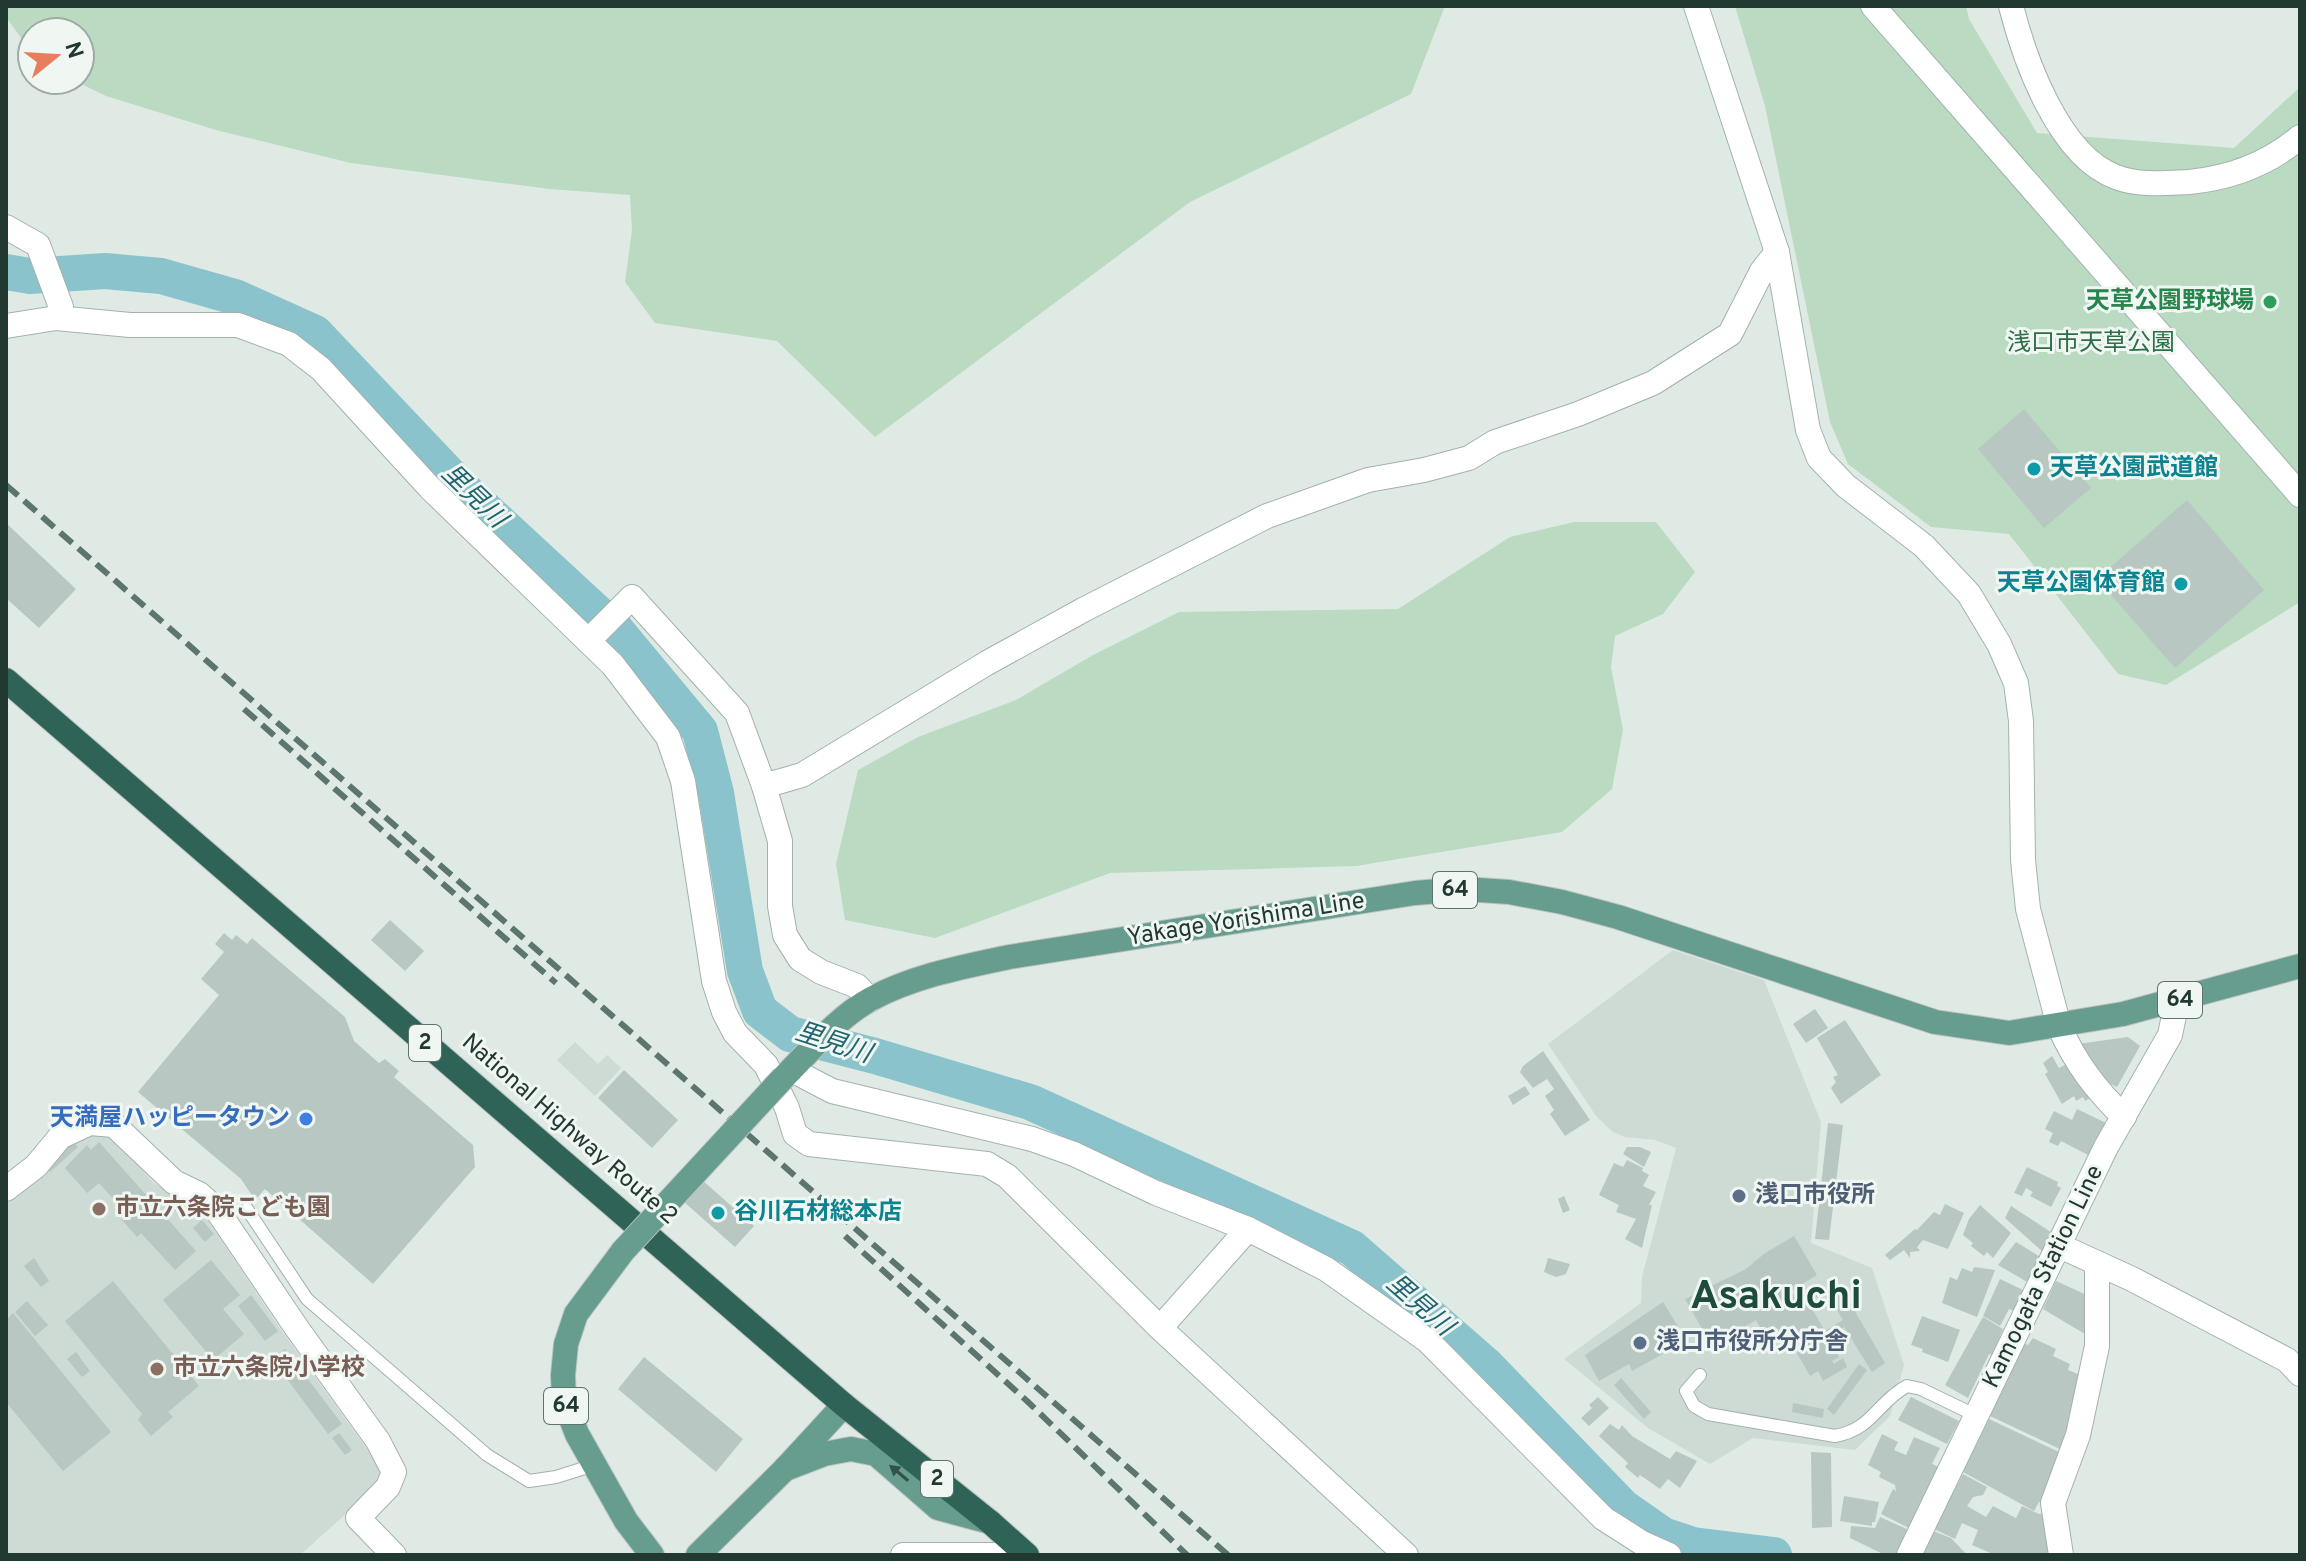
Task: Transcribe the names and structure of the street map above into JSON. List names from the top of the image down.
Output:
{
  "streets": {
    "highway": ["2", "National Highway Route 2"],
    "main road": ["64", "Yakage Yorishima Line"],
    "street": ["Kamogata Station Line"]
  },
  "crossings": [
    ["Yakage Yorishima Line", "Kamogata Station Line"]
  ],
  "districts": ["Asakuchi"],
  "water": ["里見川"],
  "parks": ["浅口市天草公園"],
  "places": [
    "天草公園野球場",
    "天草公園武道館",
    "天草公園体育館",
    "天満屋ハッピータウン",
    "浅口市役所",
    "市立六条院こども園",
    "谷川石材総本店",
    "浅口市役所分庁舎",
    "市立六条院小学校"
  ],
  "north": "right"
}
